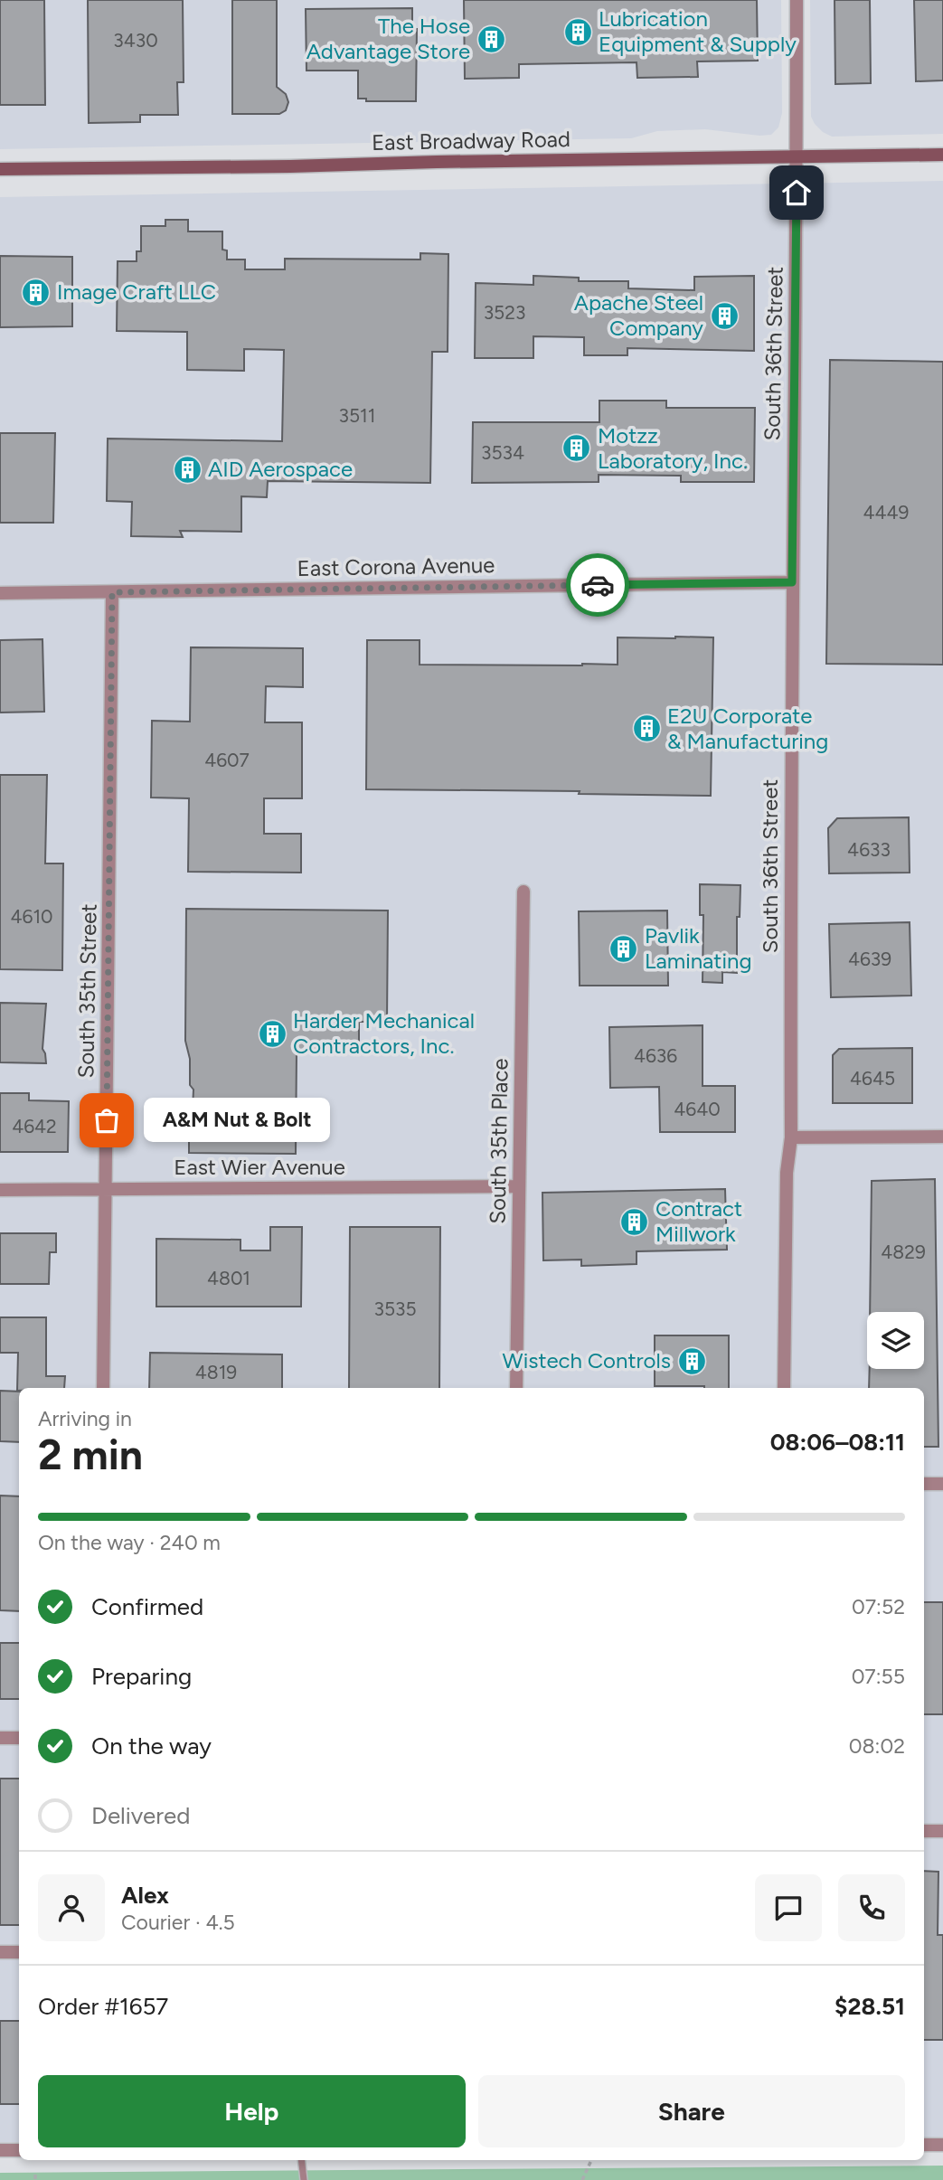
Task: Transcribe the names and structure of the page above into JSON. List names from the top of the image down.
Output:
{
  "streets": {
    "main road": ["East Broadway Road"],
    "street": [
      "South 36th Street",
      "East Corona Avenue",
      "South 35th Street",
      "South 35th Place",
      "East Wier Avenue"
    ]
  },
  "crossings": [
    ["East Broadway Road", "South 36th Street"],
    ["South 36th Street", "East Corona Avenue"],
    ["East Corona Avenue", "South 35th Street"],
    ["South 35th Street", "East Wier Avenue"],
    ["South 35th Place", "East Wier Avenue"]
  ],
  "places": {
    "building": [
      "Lubrication Equipment & Supply",
      "The Hose Advantage Store",
      "Image Craft LLC",
      "Apache Steel Company",
      "Motzz Laboratory, Inc.",
      "AID Aerospace",
      "E2U Corporate & Manufacturing",
      "Pavlik Laminating",
      "Harder Mechanical Contractors, Inc.",
      "Contract Millwork",
      "Wistech Controls"
    ],
    "other": ["A&M Nut & Bolt"]
  },
  "house_numbers": [
    "3430",
    "3523",
    "3511",
    "3534",
    "4449",
    "4607",
    "4633",
    "4610",
    "4639",
    "4636",
    "4645",
    "4640",
    "4642",
    "4829",
    "4801",
    "3535",
    "4819"
  ],
  "page": {
    "bubble": "A&M Nut & Bolt",
    "heading": ["2 min", "Arriving in", "08:06–08:11"],
    "panel": [
      "Alex",
      "Courier · 4.5",
      "Order #1657",
      "$28.51"
    ],
    "bar": "On the way · 240 m",
    "list": [
      ["Confirmed", "07:52"],
      ["Preparing", "07:55"],
      ["On the way", "08:02"],
      "Delivered"
    ],
    "buttons": ["Help", "Share"]
  }
}
